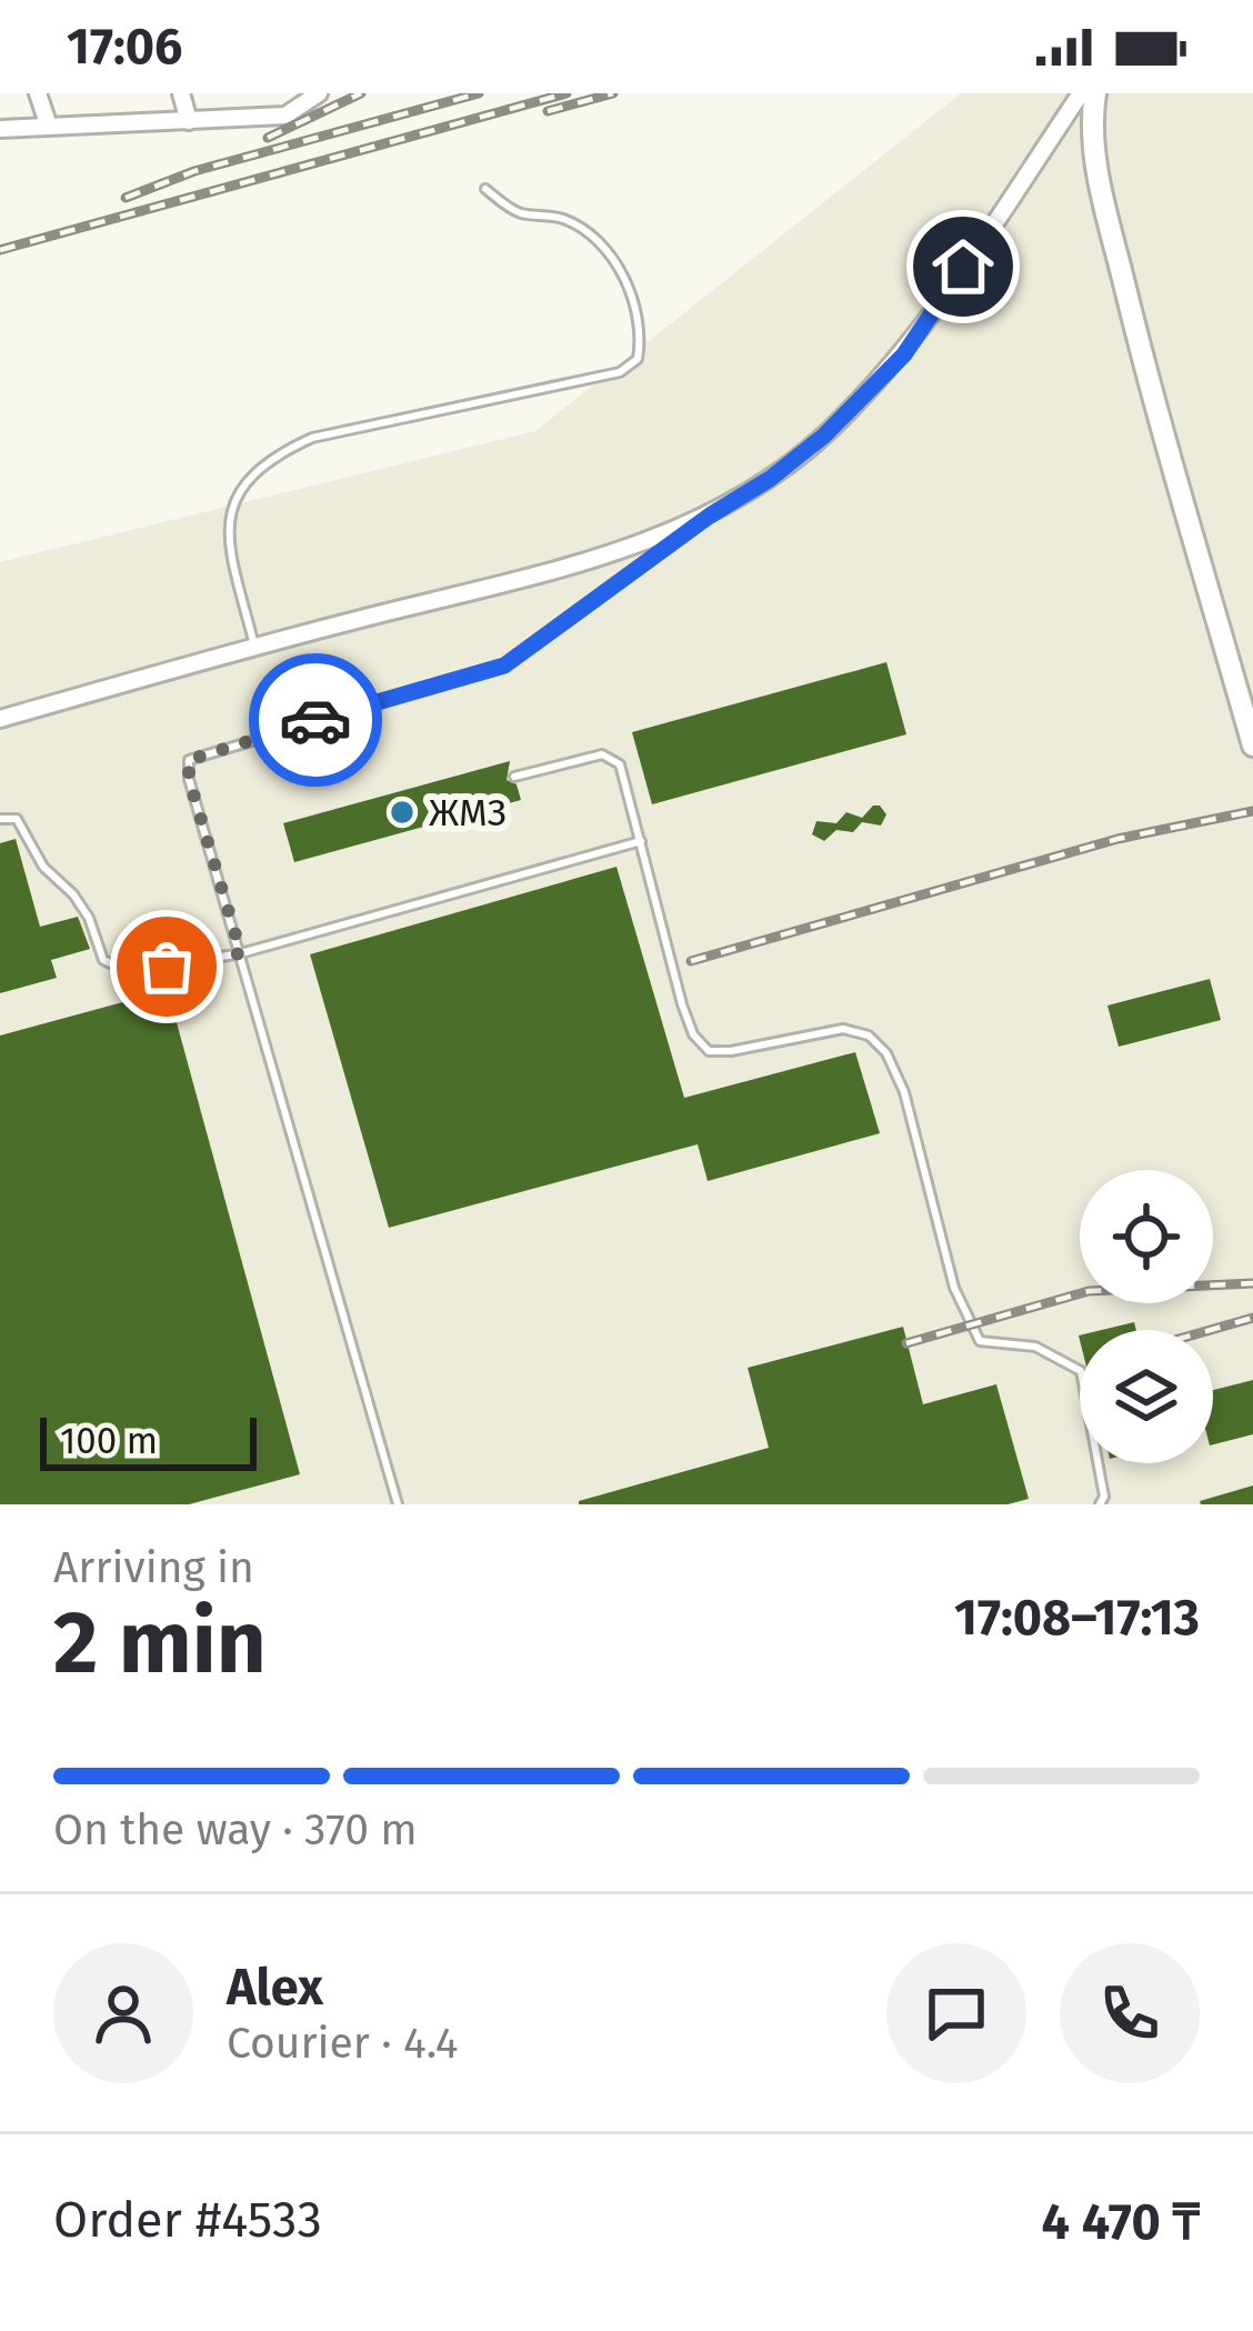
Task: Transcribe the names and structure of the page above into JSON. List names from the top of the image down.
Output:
{
  "places": ["ЖМЗ"],
  "scale_bar": "100 m",
  "page": {
    "status": "17:06",
    "scale": "100 m",
    "heading": ["2 min", "Arriving in", "17:08–17:13"],
    "panel": [
      "Alex",
      "Courier · 4.4",
      "Order #4533",
      "4 470 ₸"
    ],
    "bar": "On the way · 370 m"
  }
}
